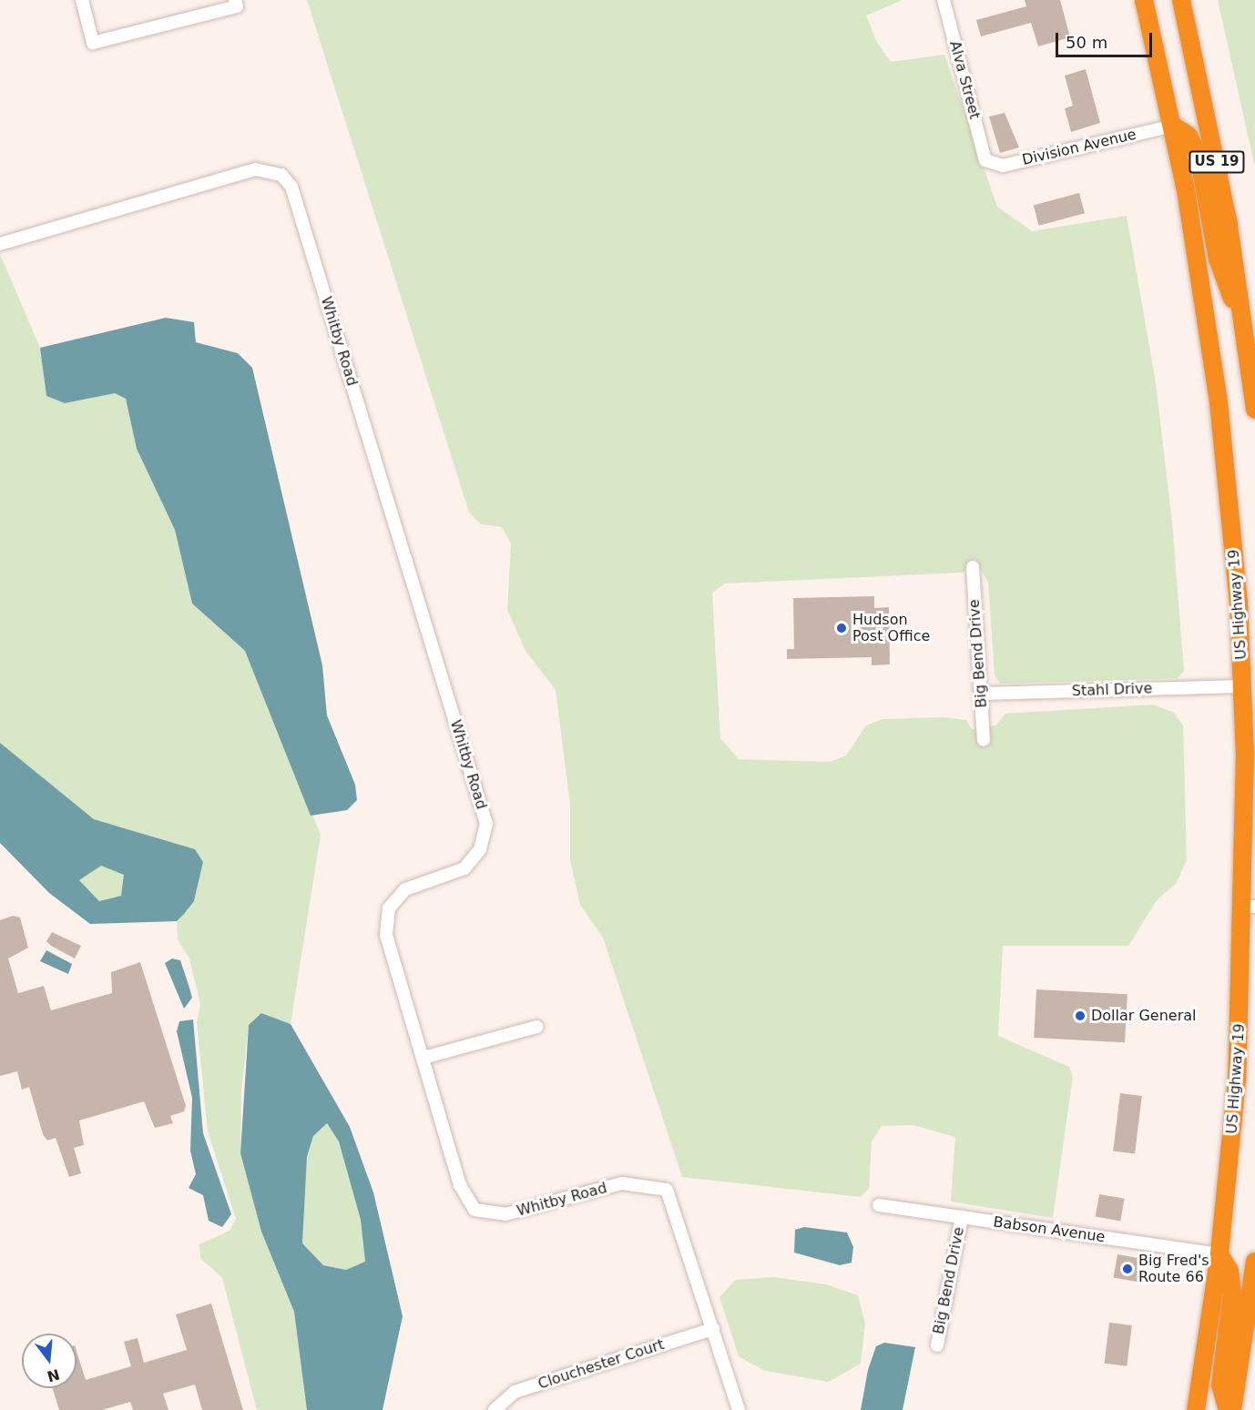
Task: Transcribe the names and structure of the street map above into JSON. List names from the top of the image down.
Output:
{
  "streets": {
    "highway": ["US 19", "US Highway 19"],
    "street": [
      "Alva Street",
      "Division Avenue",
      "Whitby Road",
      "Big Bend Drive",
      "Stahl Drive",
      "Babson Avenue",
      "Clouchester Court"
    ]
  },
  "crossings": [
    ["Alva Street", "Division Avenue"],
    ["Division Avenue", "US Highway 19"],
    ["Whitby Road", "Clouchester Court"],
    ["US Highway 19", "Stahl Drive"],
    ["US Highway 19", "Babson Avenue"],
    ["Big Bend Drive", "Stahl Drive"],
    ["Big Bend Drive", "Babson Avenue"]
  ],
  "places": ["Hudson Post Office", "Dollar General", "Big Fred's Route 66"],
  "scale_bar": "50 m",
  "north": "bottom"
}
